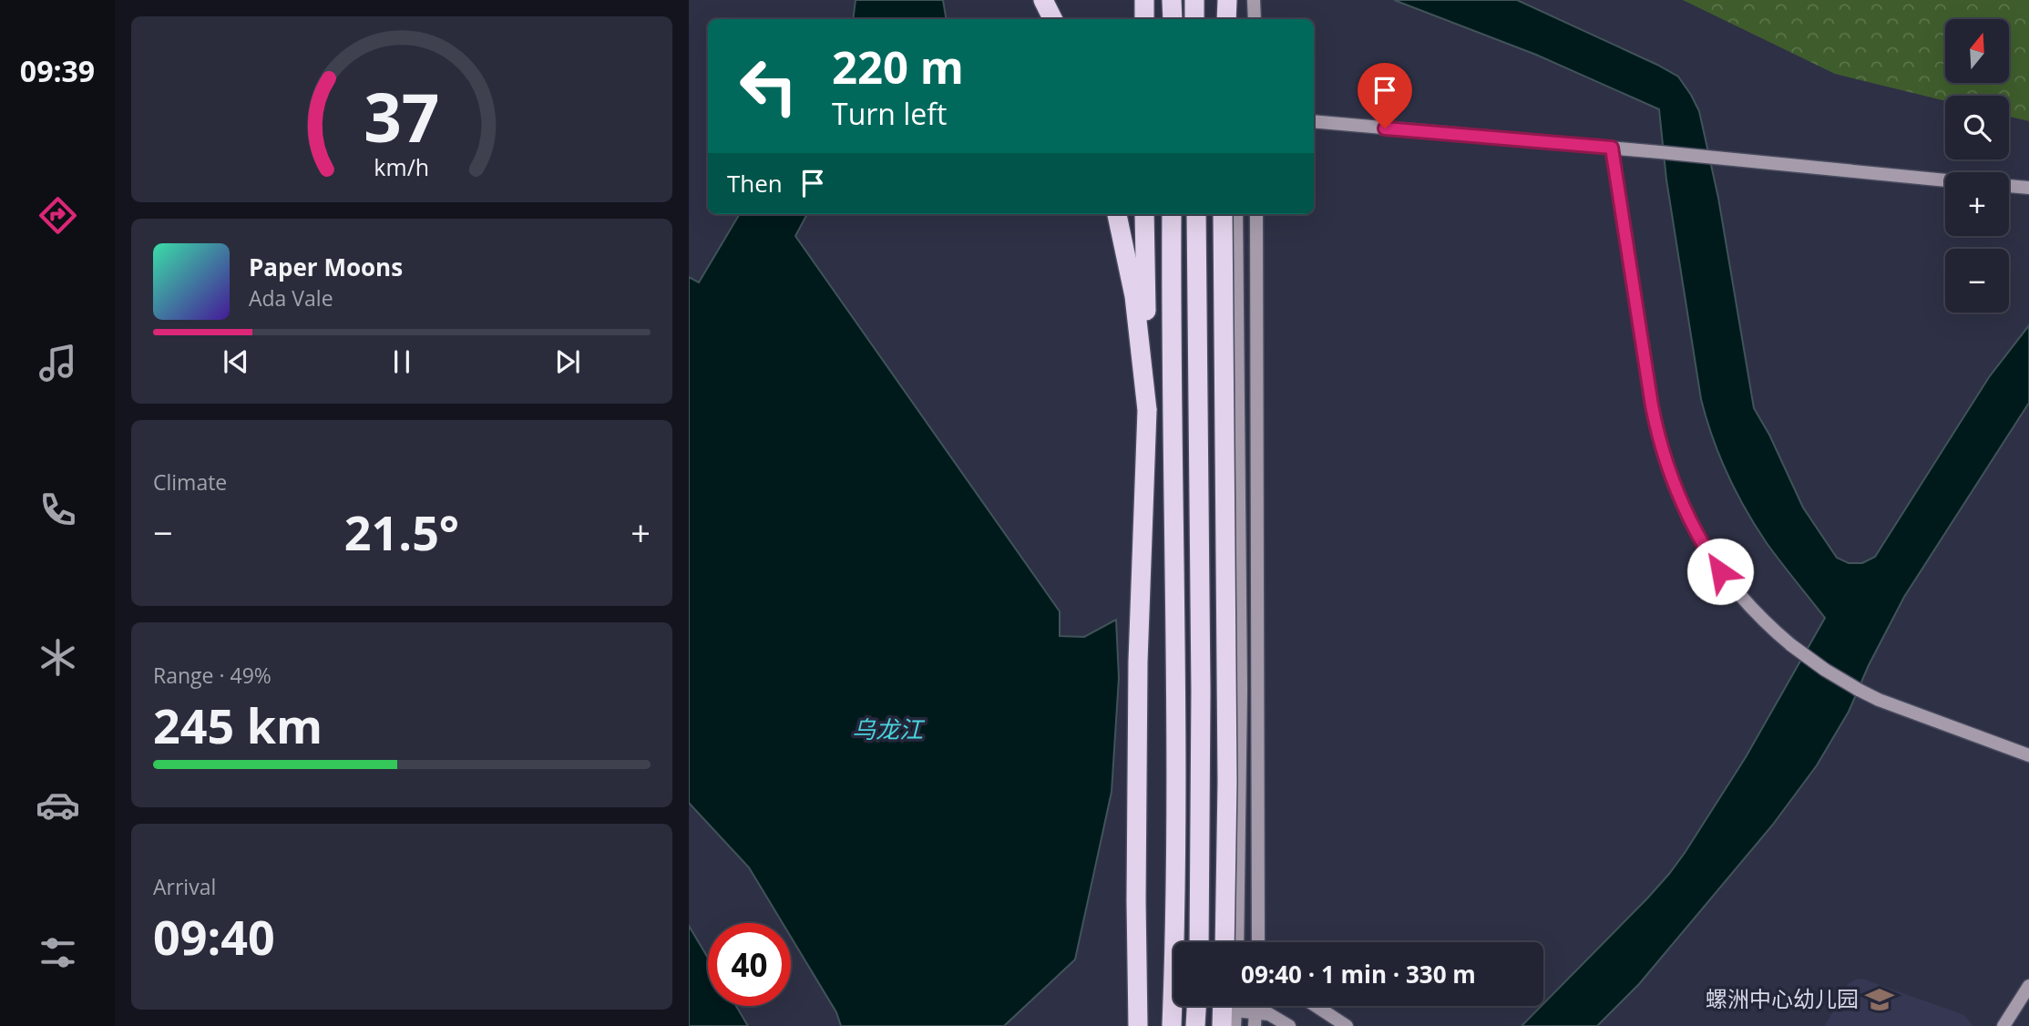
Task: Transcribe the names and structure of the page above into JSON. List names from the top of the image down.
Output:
{
  "water": ["乌龙江"],
  "places": {
    "school or university": ["螺洲中心幼儿园"]
  },
  "north": "top",
  "page": {
    "tabs": "09:39",
    "map_buttons": ["+", "−"],
    "turn": ["220 m", "Turn left"],
    "then": "Then",
    "song": ["Paper Moons", "Ada Vale"],
    "tile": [
      "Climate",
      ["Range · 49%", "245 km"],
      ["Arrival", "09:40"]
    ],
    "heat": ["−", "21.5°", "+"],
    "limit": "40",
    "trip": "09:40 · 1 min · 330 m",
    "gauge": ["37", "km/h"]
  }
}
